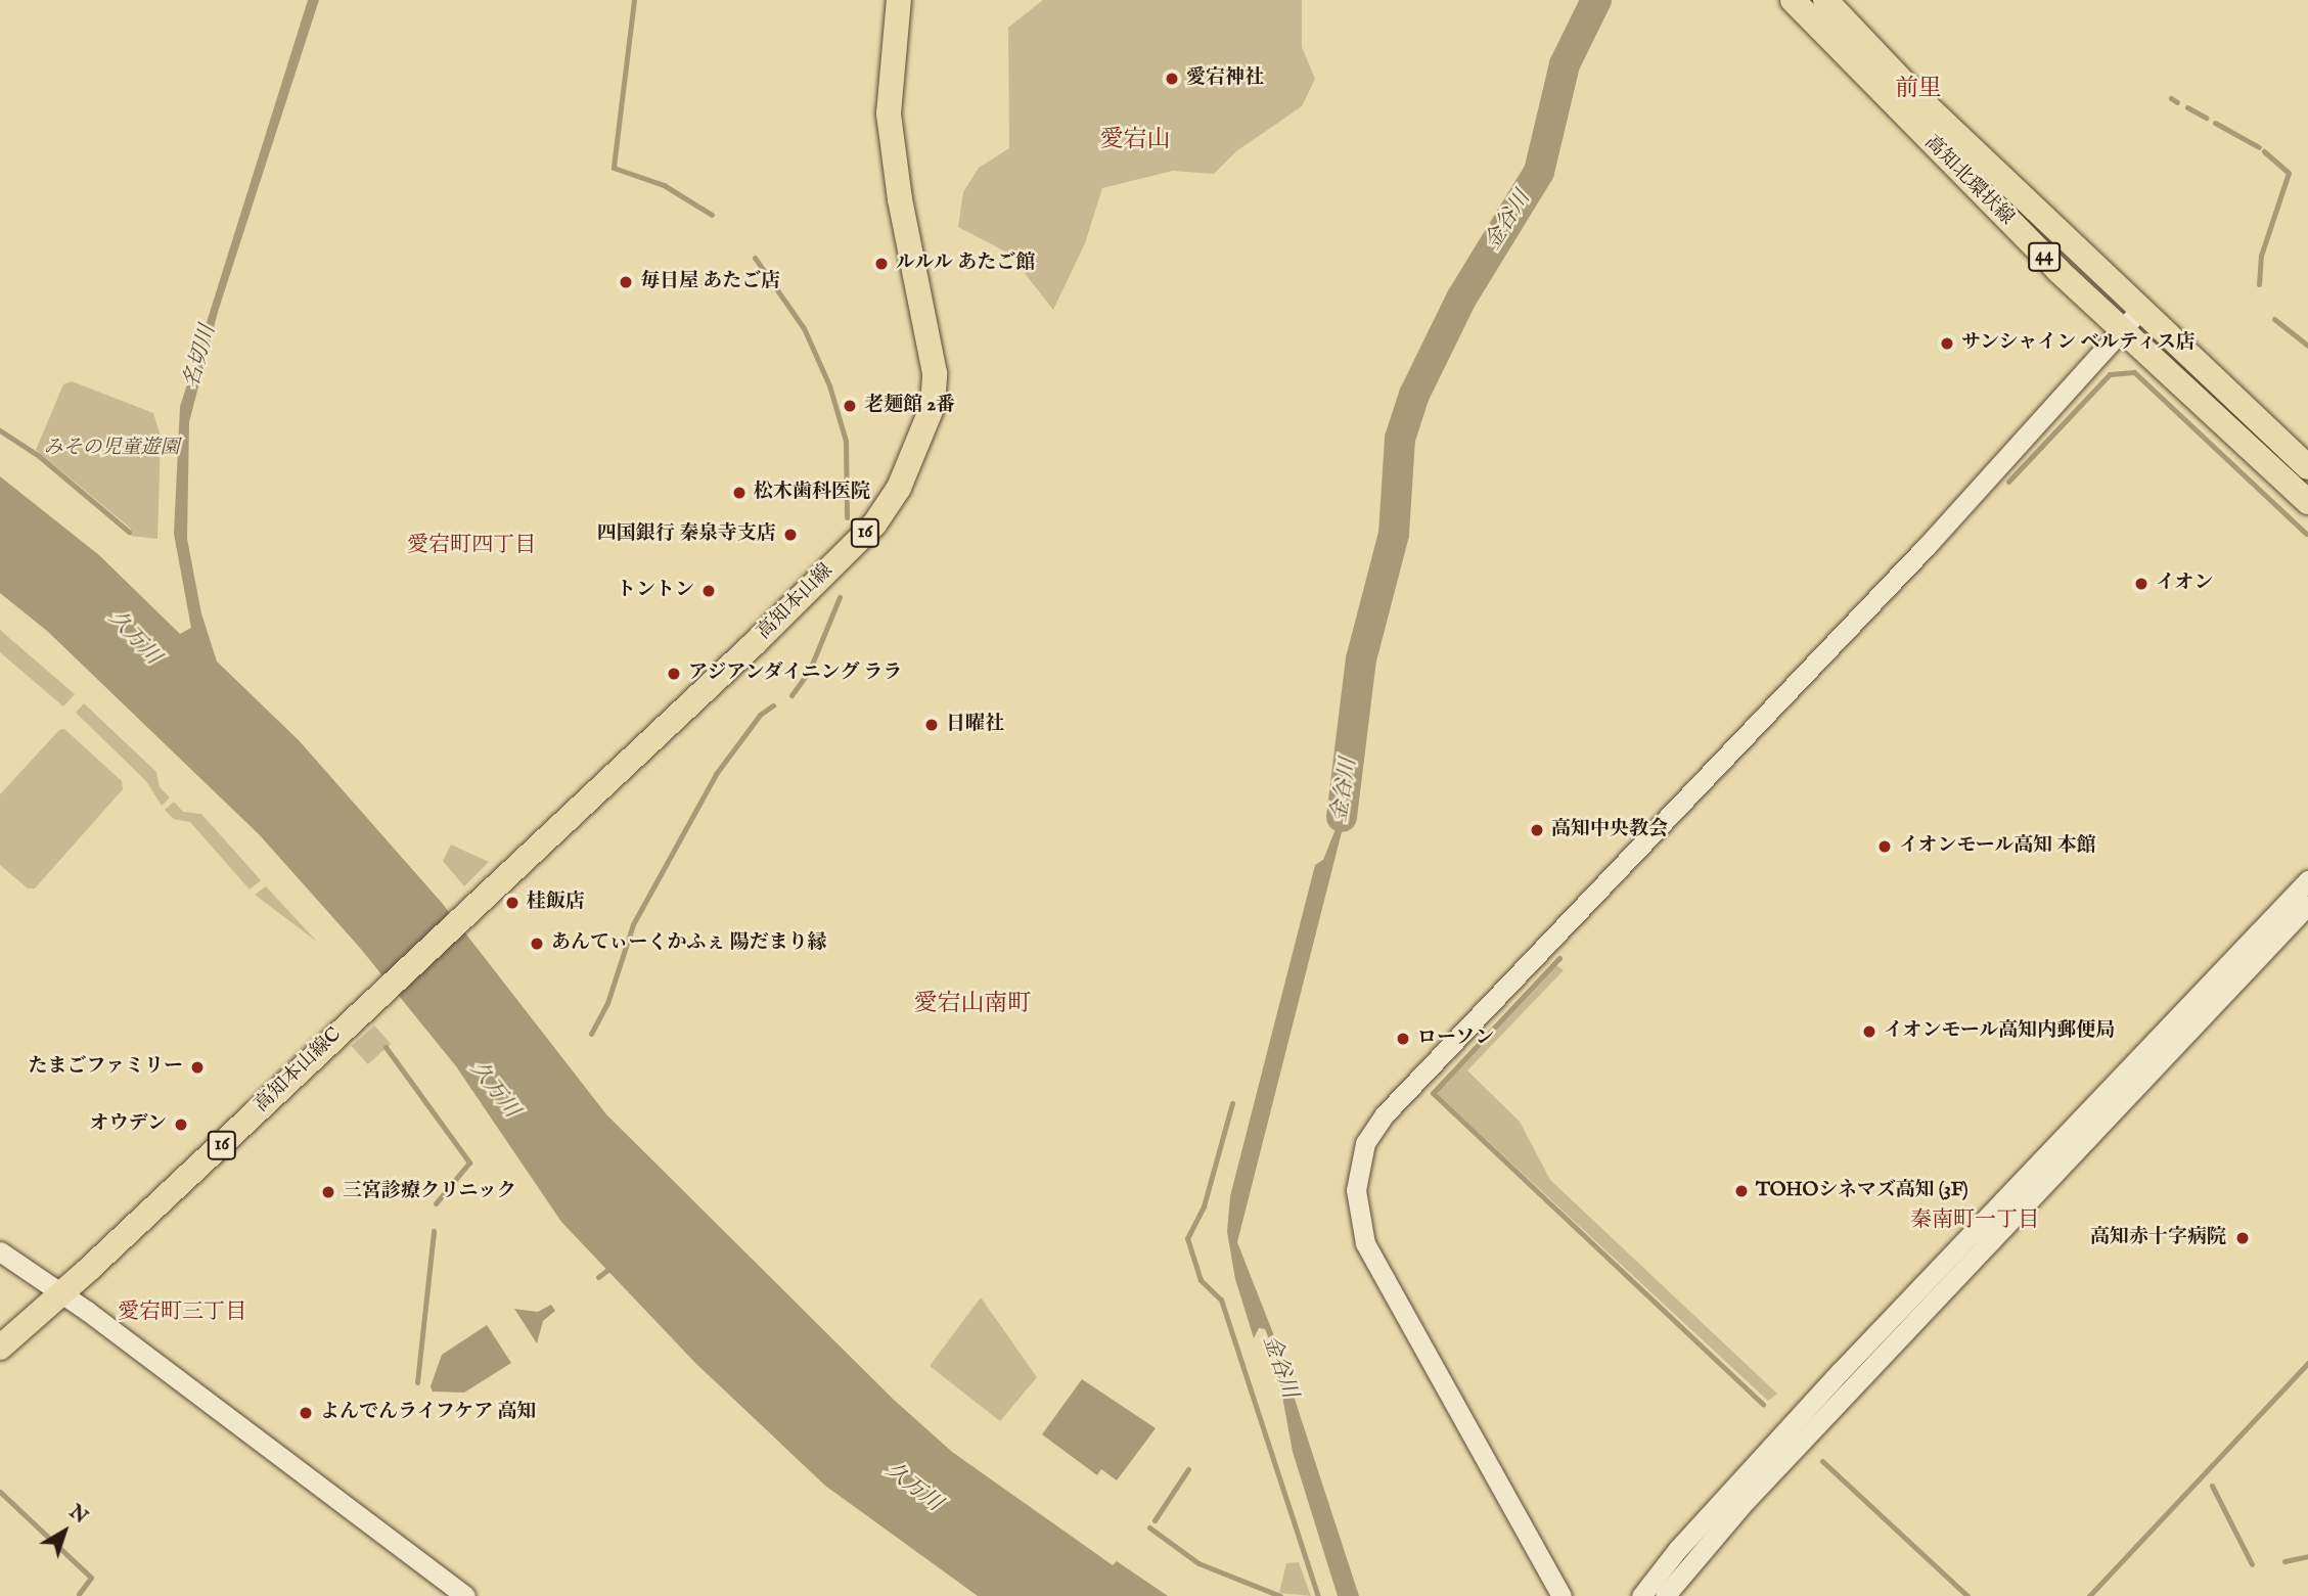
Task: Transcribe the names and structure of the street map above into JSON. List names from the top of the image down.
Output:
{
  "streets": {
    "main road": [
      "高知北環状線",
      "44",
      "16",
      "高知本山線",
      "高知本山線C"
    ]
  },
  "crossings": [
    ["16", "高知本山線C"],
    ["高知本山線", "高知本山線C"]
  ],
  "districts": [
    "前里",
    "愛宕山",
    "愛宕町四丁目",
    "愛宕山南町",
    "秦南町一丁目",
    "愛宕町三丁目"
  ],
  "water": ["金谷川", "名切川", "久万川"],
  "parks": ["みその児童遊園"],
  "places": [
    "愛宕神社",
    "ルルル あたご館",
    "毎日屋 あたご店",
    "サンシャイン ベルティス店",
    "老麺館 2番",
    "松木歯科医院",
    "四国銀行 秦泉寺支店",
    "イオン",
    "トントン",
    "アジアンダイニング ララ",
    "日曜社",
    "高知中央教会",
    "イオンモール高知 本館",
    "桂飯店",
    "あんてぃーくかふぇ 陽だまり縁",
    "イオンモール高知内郵便局",
    "ローソン",
    "たまごファミリー",
    "オウデン",
    "TOHOシネマズ高知 (3F)",
    "三宮診療クリニック",
    "高知赤十字病院",
    "よんでんライフケア 高知"
  ],
  "north": "top right"
}
